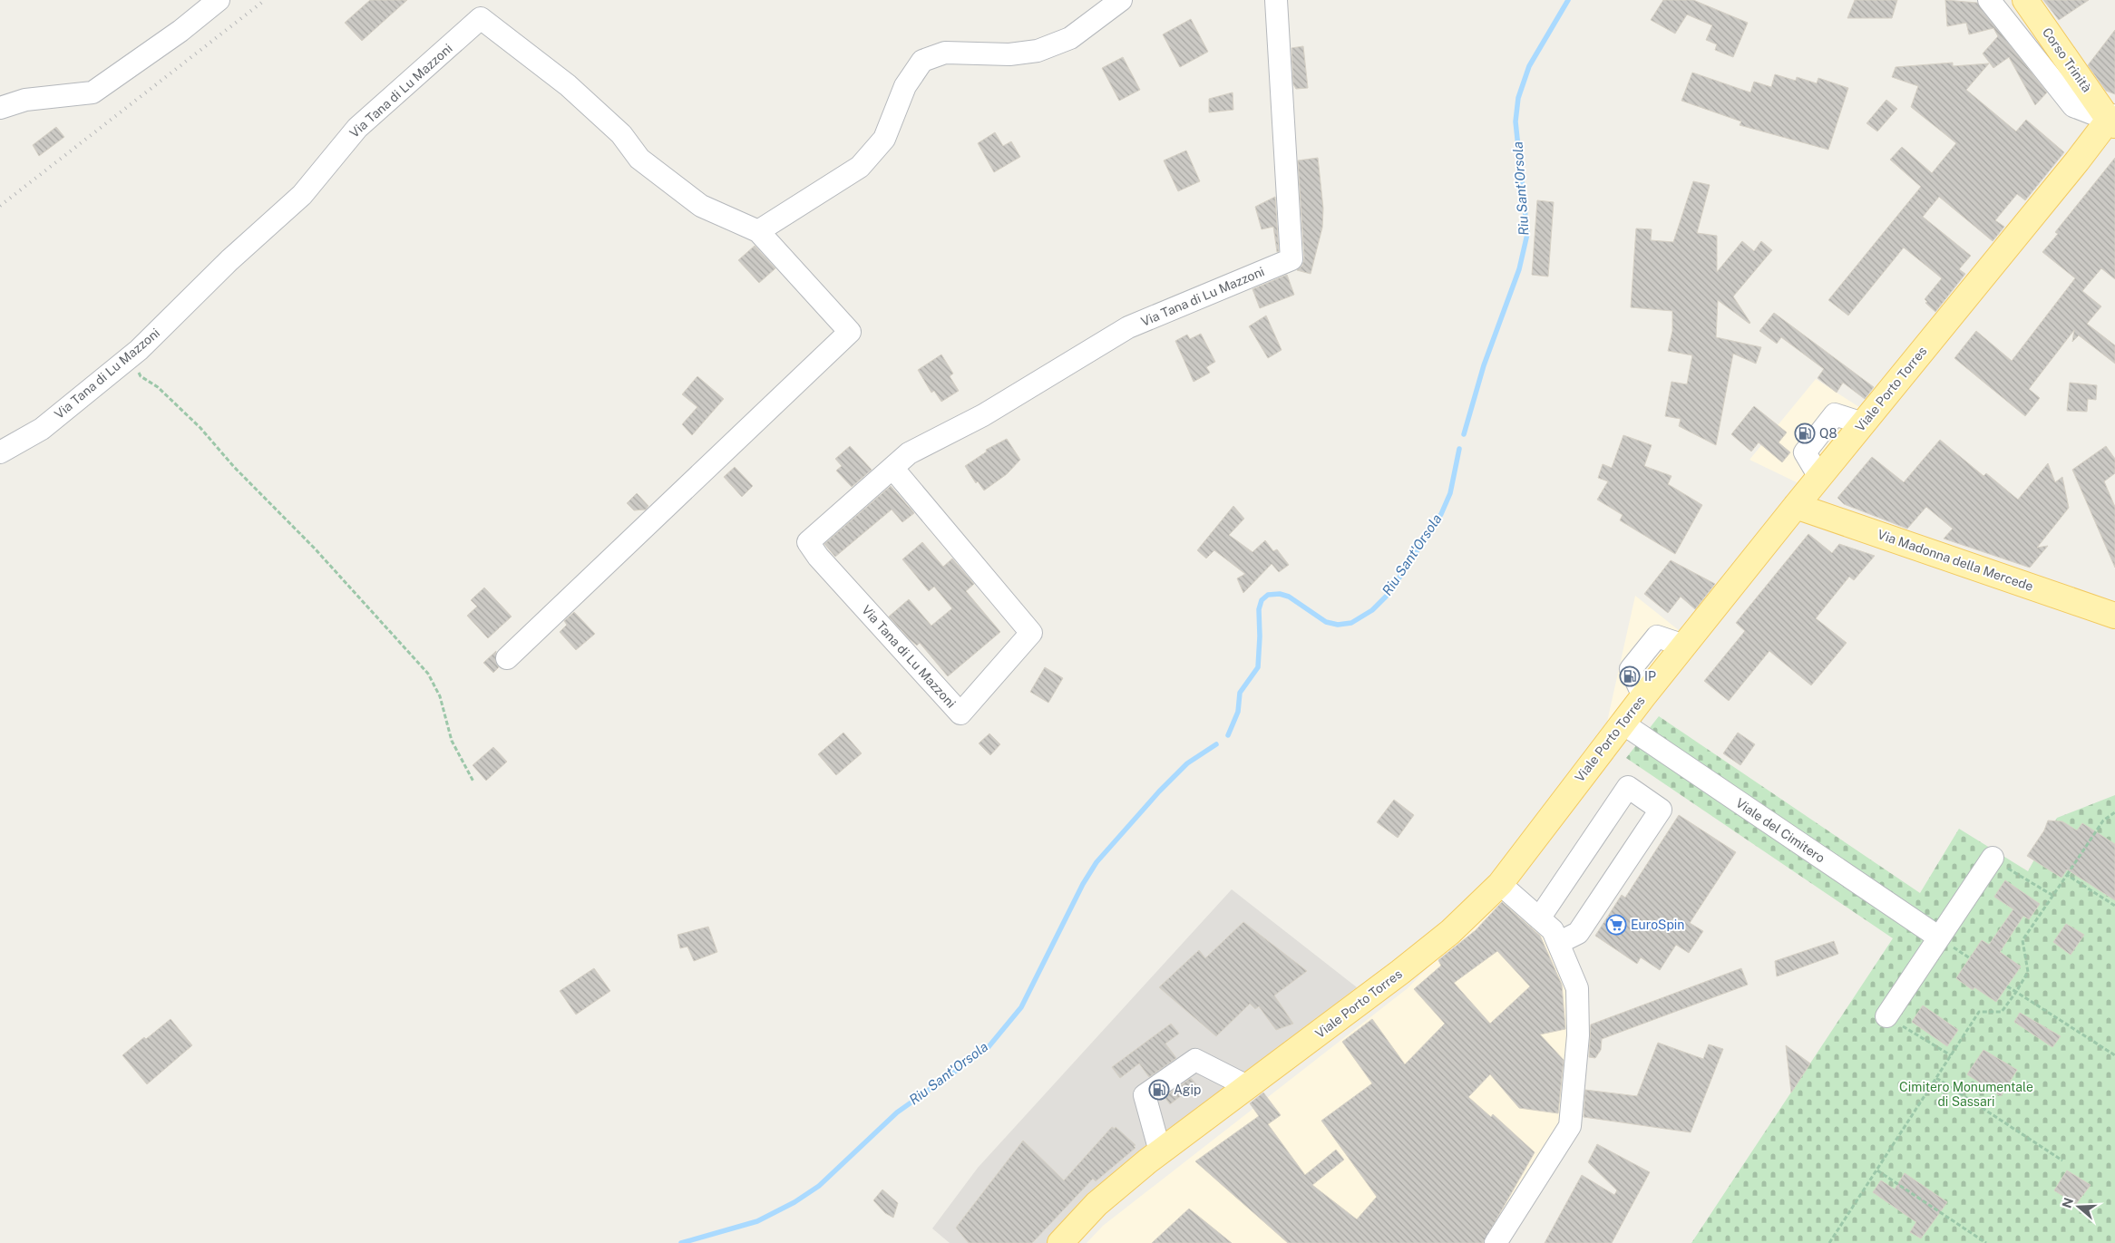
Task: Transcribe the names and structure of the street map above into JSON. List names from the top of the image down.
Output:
{
  "streets": {
    "main road": ["Corso Trinità", "Viale Porto Torres", "Via Madonna della Mercede"],
    "street": ["Via Tana di Lu Mazzoni", "Viale del Cimitero"]
  },
  "crossings": [
    ["Corso Trinità", "Viale Porto Torres"],
    ["Viale Porto Torres", "Via Madonna della Mercede"],
    ["Viale Porto Torres", "Viale del Cimitero"]
  ],
  "water": ["Riu Sant'Orsola"],
  "parks": ["Cimitero Monumentale di Sassari"],
  "places": {
    "fuel station": ["Q8", "IP", "Agip"],
    "supermarket": ["EuroSpin"]
  },
  "north": "left"
}
